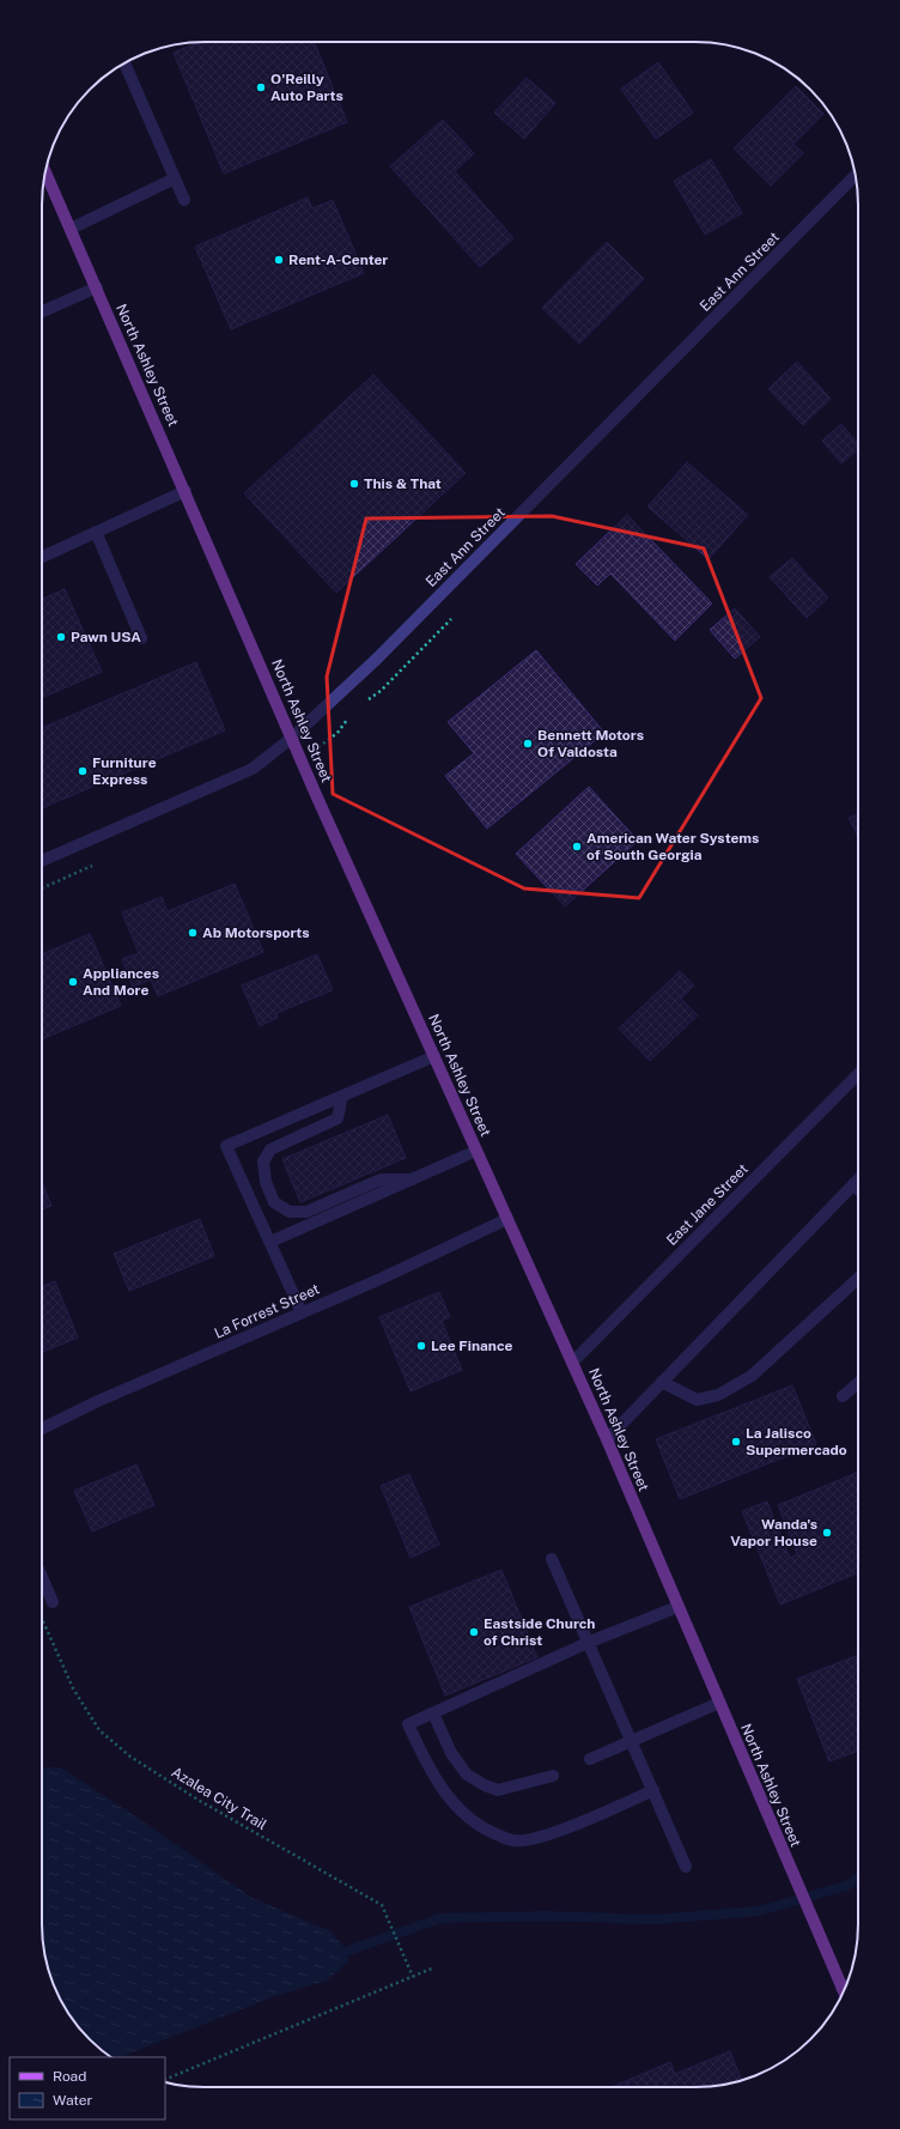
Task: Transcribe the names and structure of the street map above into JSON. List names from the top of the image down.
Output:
{
  "streets": {
    "main road": ["North Ashley Street"],
    "street": ["East Ann Street", "East Jane Street", "La Forrest Street"],
    "path": ["Azalea City Trail"]
  },
  "crossings": [
    ["East Ann Street", "North Ashley Street"],
    ["North Ashley Street", "East Jane Street"],
    ["North Ashley Street", "La Forrest Street"]
  ],
  "places": [
    "O'Reilly Auto Parts",
    "Rent-A-Center",
    "This & That",
    "Pawn USA",
    "Bennett Motors Of Valdosta",
    "Furniture Express",
    "American Water Systems of South Georgia",
    "Ab Motorsports",
    "Appliances And More",
    "Lee Finance",
    "La Jalisco Supermercado",
    "Wanda's Vapor House",
    "Eastside Church of Christ"
  ],
  "legend": ["Road", "Water"]
}
